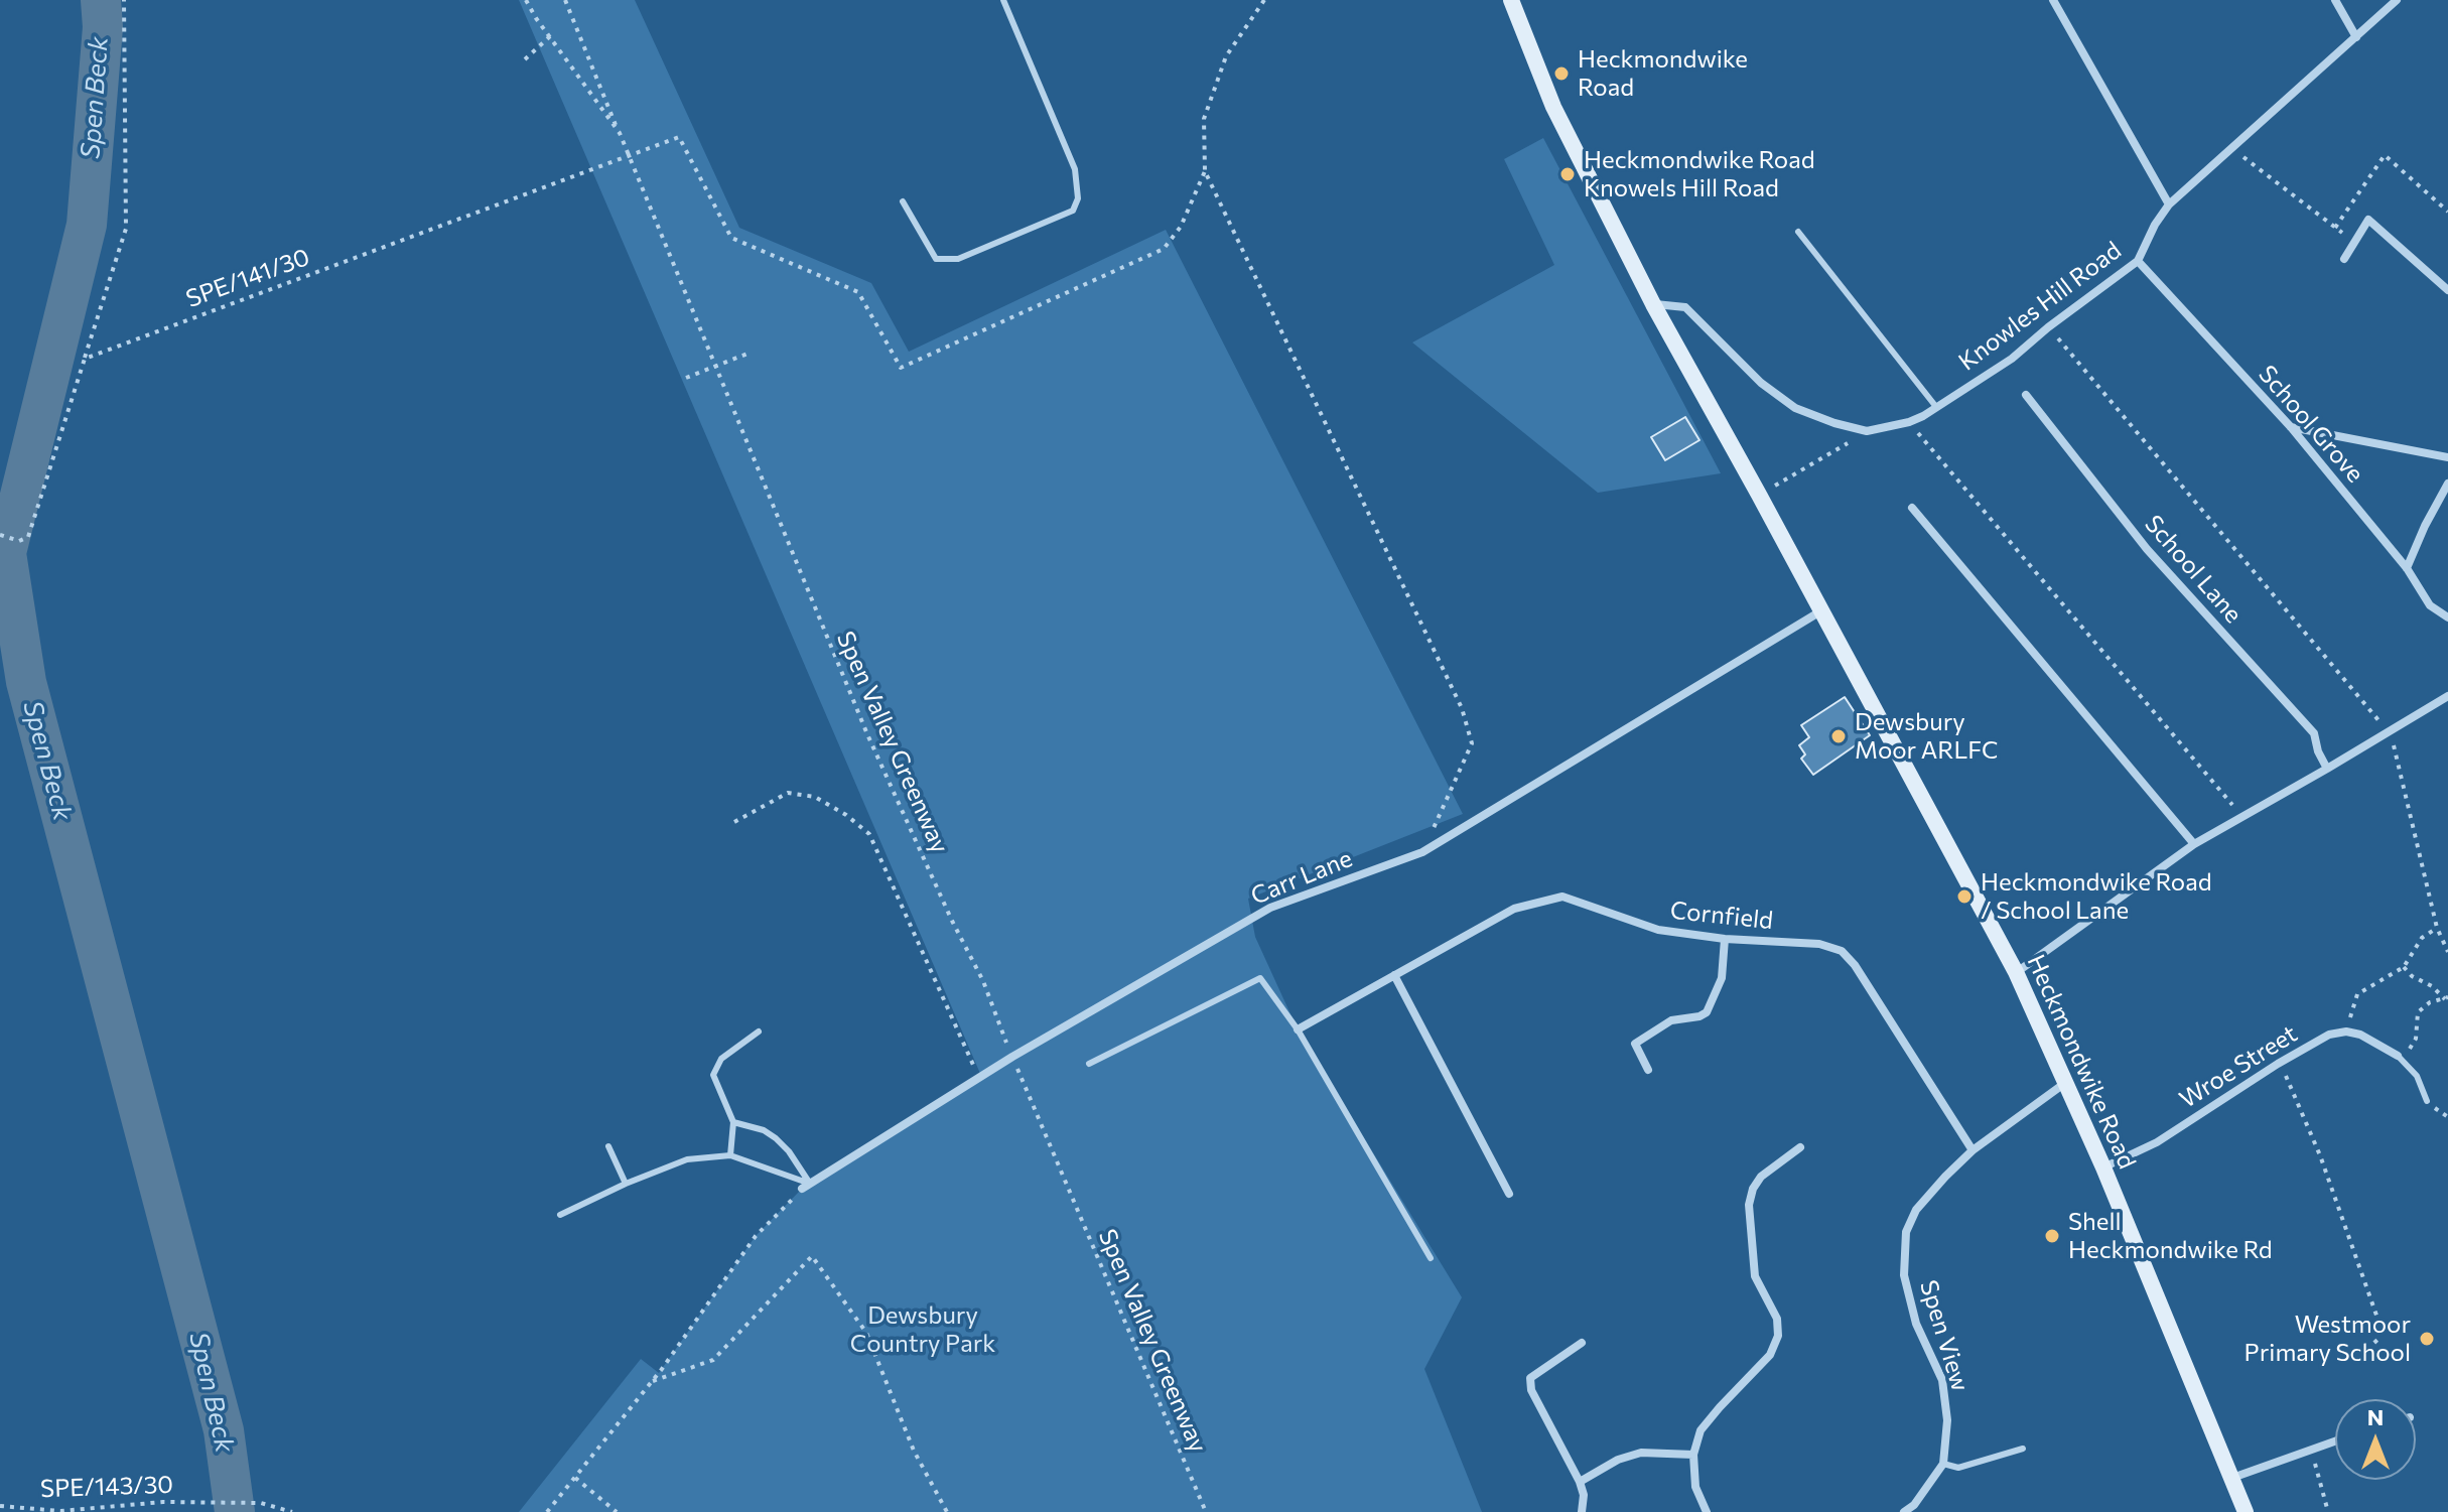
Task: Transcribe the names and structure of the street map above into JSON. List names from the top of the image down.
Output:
{
  "streets": {
    "main road": ["Heckmondwike Road"],
    "street": [
      "Knowles Hill Road",
      "School Grove",
      "School Lane",
      "Carr Lane",
      "Cornfield",
      "Wroe Street",
      "Spen View"
    ],
    "path": ["SPE/141/30", "Spen Valley Greenway", "SPE/143/30"]
  },
  "crossings": [
    ["SPE/141/30", "Spen Valley Greenway"],
    ["Knowles Hill Road", "School Grove"],
    ["Knowles Hill Road", "Heckmondwike Road"],
    ["Spen Valley Greenway", "Carr Lane"],
    ["Carr Lane", "Heckmondwike Road"],
    ["Cornfield", "Spen View"],
    ["Heckmondwike Road", "Wroe Street"],
    ["Heckmondwike Road", "Spen View"]
  ],
  "water": ["Spen Beck"],
  "parks": ["Dewsbury Country Park"],
  "places": [
    "Heckmondwike Road",
    "Heckmondwike Road Knowels Hill Road",
    "Dewsbury Moor ARLFC",
    "Heckmondwike Road / School Lane",
    "Shell Heckmondwike Rd",
    "Westmoor Primary School"
  ],
  "north": "top"
}
